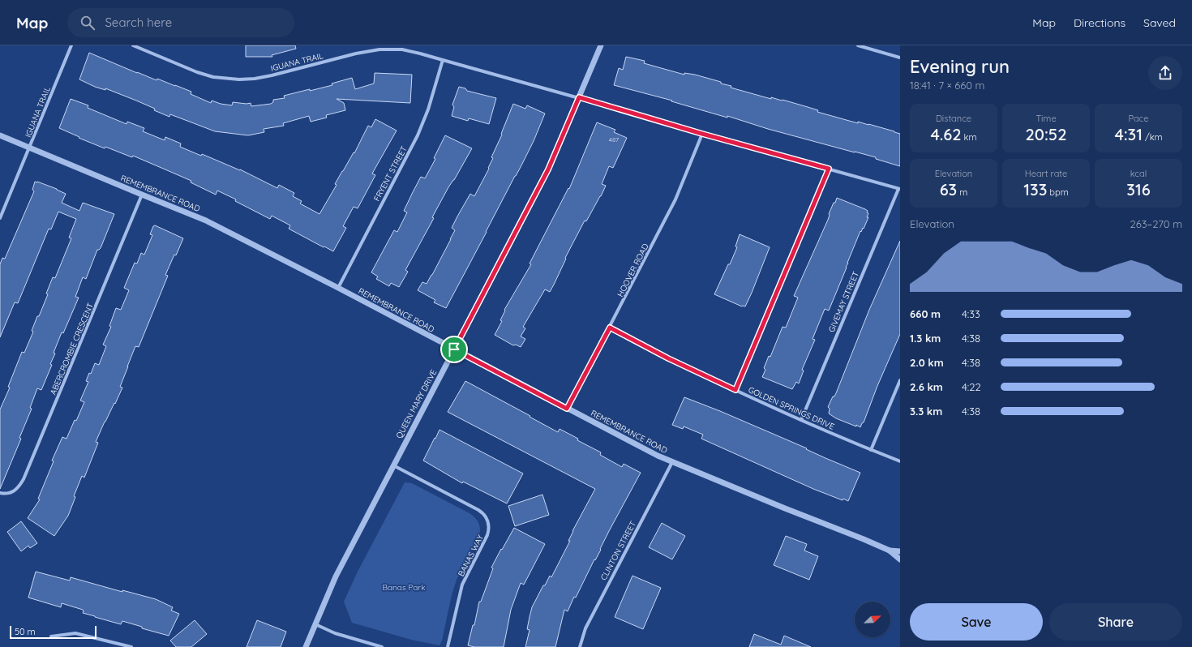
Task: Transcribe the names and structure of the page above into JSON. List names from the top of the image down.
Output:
{
  "streets": {
    "street": [
      "IGUANA TRAIL",
      "FRYENT STREET",
      "REMEMBRANCE ROAD",
      "HOOVER ROAD",
      "GIVEMAY STREET",
      "ABERCROMBIE CRESCENT",
      "QUEEN MARY DRIVE",
      "GOLDEN SPRINGS DRIVE",
      "CLINTON STREET",
      "BANAS WAY"
    ]
  },
  "crossings": [
    ["IGUANA TRAIL", "FRYENT STREET"],
    ["IGUANA TRAIL", "REMEMBRANCE ROAD"],
    ["IGUANA TRAIL", "QUEEN MARY DRIVE"],
    ["FRYENT STREET", "REMEMBRANCE ROAD"],
    ["REMEMBRANCE ROAD", "HOOVER ROAD"],
    ["REMEMBRANCE ROAD", "ABERCROMBIE CRESCENT"],
    ["REMEMBRANCE ROAD", "QUEEN MARY DRIVE"],
    ["REMEMBRANCE ROAD", "CLINTON STREET"],
    ["HOOVER ROAD", "GOLDEN SPRINGS DRIVE"],
    ["GIVEMAY STREET", "GOLDEN SPRINGS DRIVE"],
    ["QUEEN MARY DRIVE", "BANAS WAY"]
  ],
  "parks": ["Banas Park"],
  "house_numbers": ["487"],
  "scale_bar": "50 m",
  "north": "top right",
  "page": {
    "header": "Map",
    "search": "Search here",
    "nav": ["Map", "Directions", "Saved"],
    "heading": ["Evening run", "18:41 · 7 × 660 m"],
    "stats": [
      ["Distance", "4.62 km"],
      ["Time", "20:52"],
      ["Pace", "4:31 /km"],
      ["Elevation", "63 m"],
      ["Heart rate", "133 bpm"],
      ["kcal", "316"]
    ],
    "chart": ["Elevation", "263–270 m"],
    "list": [
      {
        "name": "660 m",
        "note": "4:33"
      },
      {
        "name": "1.3 km",
        "note": "4:38"
      },
      {
        "name": "2.0 km",
        "note": "4:38"
      },
      {
        "name": "2.6 km",
        "note": "4:22"
      },
      {
        "name": "3.3 km",
        "note": "4:38"
      }
    ],
    "buttons": ["Save", "Share"],
    "scale": "50 m"
  }
}
